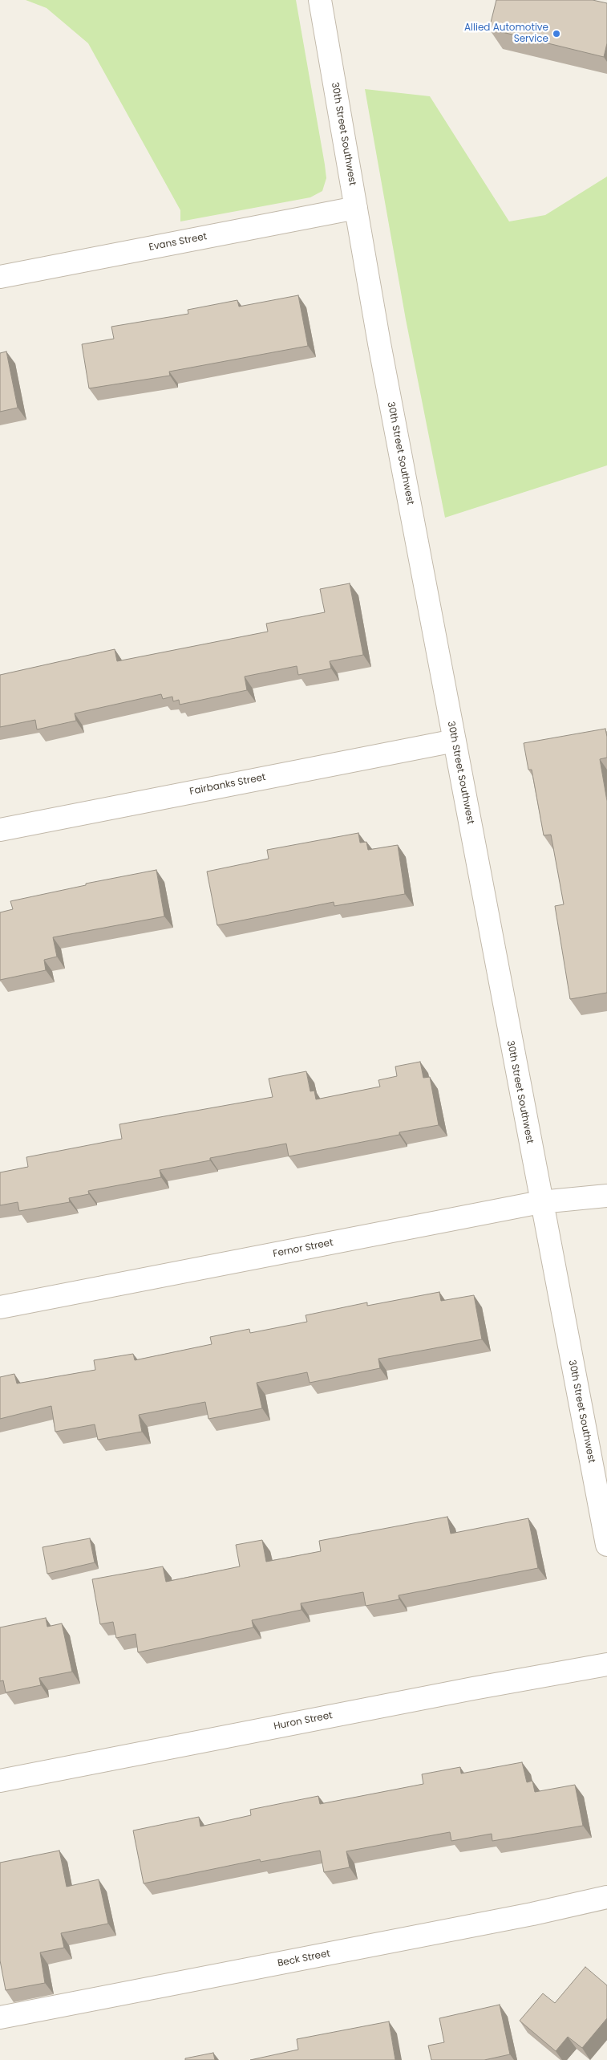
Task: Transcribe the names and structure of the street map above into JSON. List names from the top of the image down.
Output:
{
  "streets": {
    "street": [
      "30th Street Southwest",
      "Evans Street",
      "Fairbanks Street",
      "Fernor Street",
      "Huron Street",
      "Beck Street"
    ]
  },
  "crossings": [
    ["30th Street Southwest", "Evans Street"],
    ["30th Street Southwest", "Fairbanks Street"],
    ["30th Street Southwest", "Fernor Street"]
  ],
  "places": ["Allied Automotive Service"]
}
